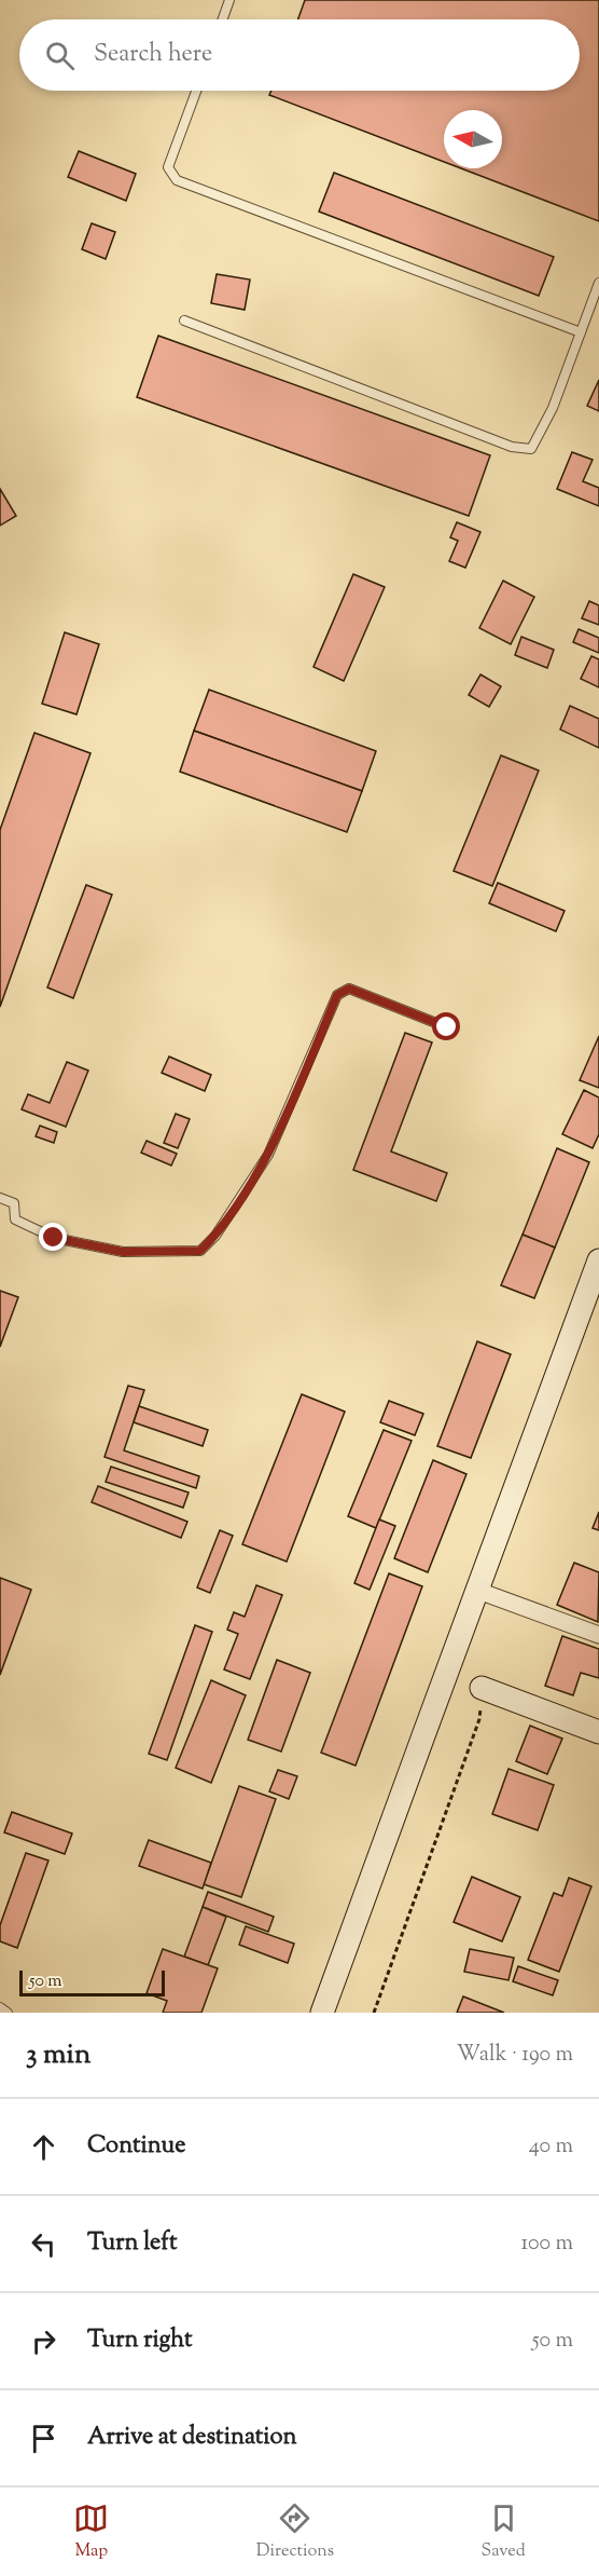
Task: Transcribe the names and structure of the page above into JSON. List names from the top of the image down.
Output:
{
  "scale_bar": "50 m",
  "north": "left",
  "page": {
    "search": "Search here",
    "scale": "50 m",
    "heading": ["3 min", "Walk · 190 m"],
    "list": [
      ["Continue", "40 m"],
      ["Turn left", "100 m"],
      ["Turn right", "50 m"],
      "Arrive at destination"
    ],
    "nav": ["Map", "Directions", "Saved"]
  }
}
